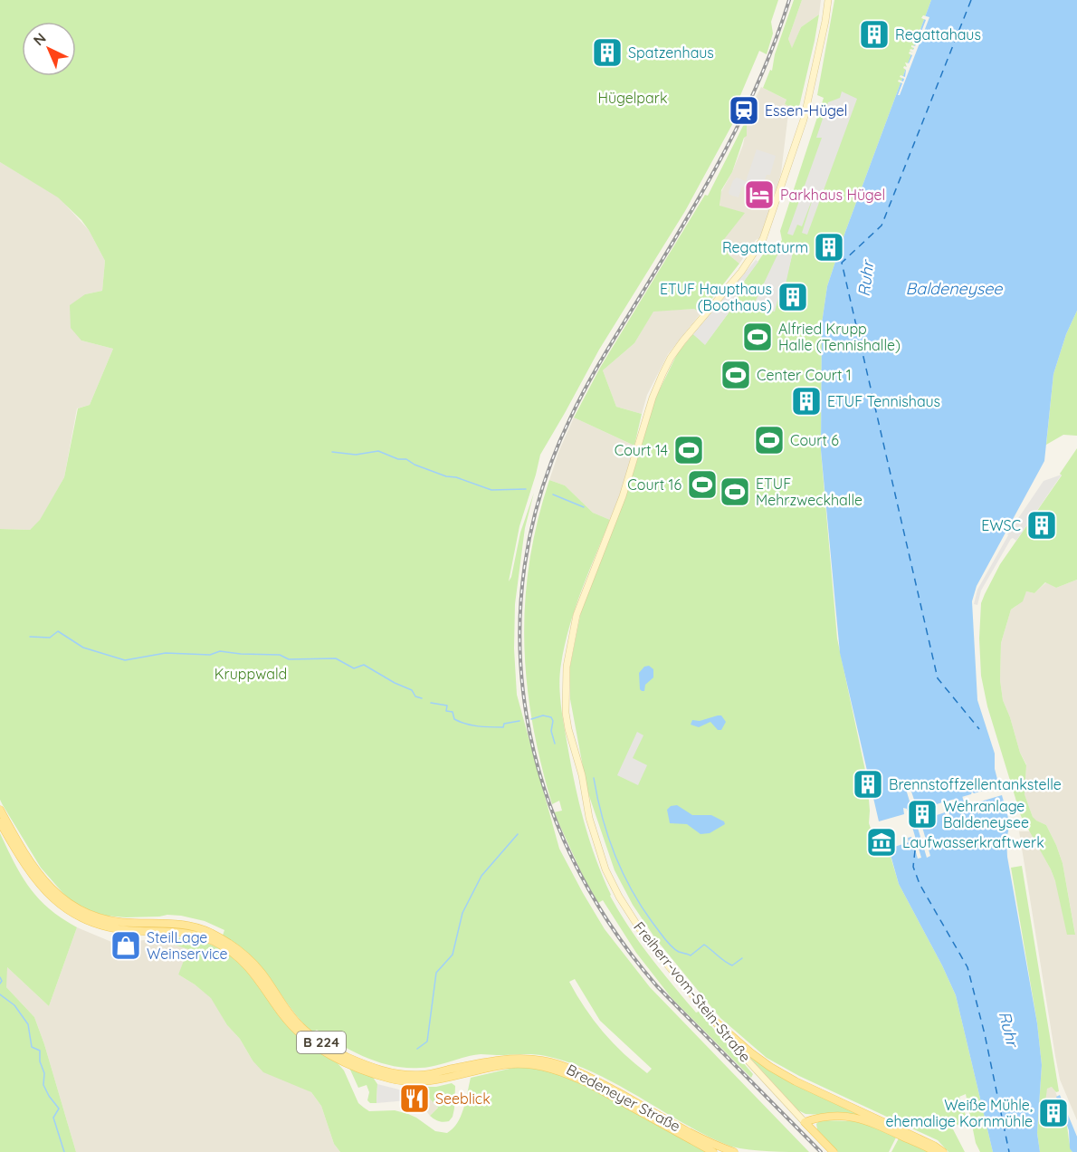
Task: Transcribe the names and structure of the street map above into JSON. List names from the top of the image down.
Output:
{
  "streets": {
    "main road": ["Freiherr-vom-Stein-Straße", "B 224", "Bredeneyer Straße"]
  },
  "water": ["Ruhr", "Baldeneysee"],
  "parks": ["Hügelpark", "Kruppwald"],
  "places": {
    "building": [
      "Regattahaus",
      "Spatzenhaus",
      "Regattaturm",
      "ETUF Haupthaus (Boothaus)",
      "ETUF Tennishaus",
      "EWSC",
      "Brennstoffzellentankstelle",
      "Wehranlage Baldeneysee",
      "Weiße Mühle, ehemalige Kornmühle"
    ],
    "station": ["Essen-Hügel"],
    "hotel": ["Parkhaus Hügel"],
    "sports": [
      "Alfried Krupp Halle (Tennishalle)",
      "Center Court 1",
      "Court 6",
      "Court 14",
      "Court 16",
      "ETUF Mehrzweckhalle"
    ],
    "museum": ["Laufwasserkraftwerk"],
    "shop": ["SteilLage Weinservice"],
    "restaurant": ["Seeblick"]
  },
  "north": "top left"
}
